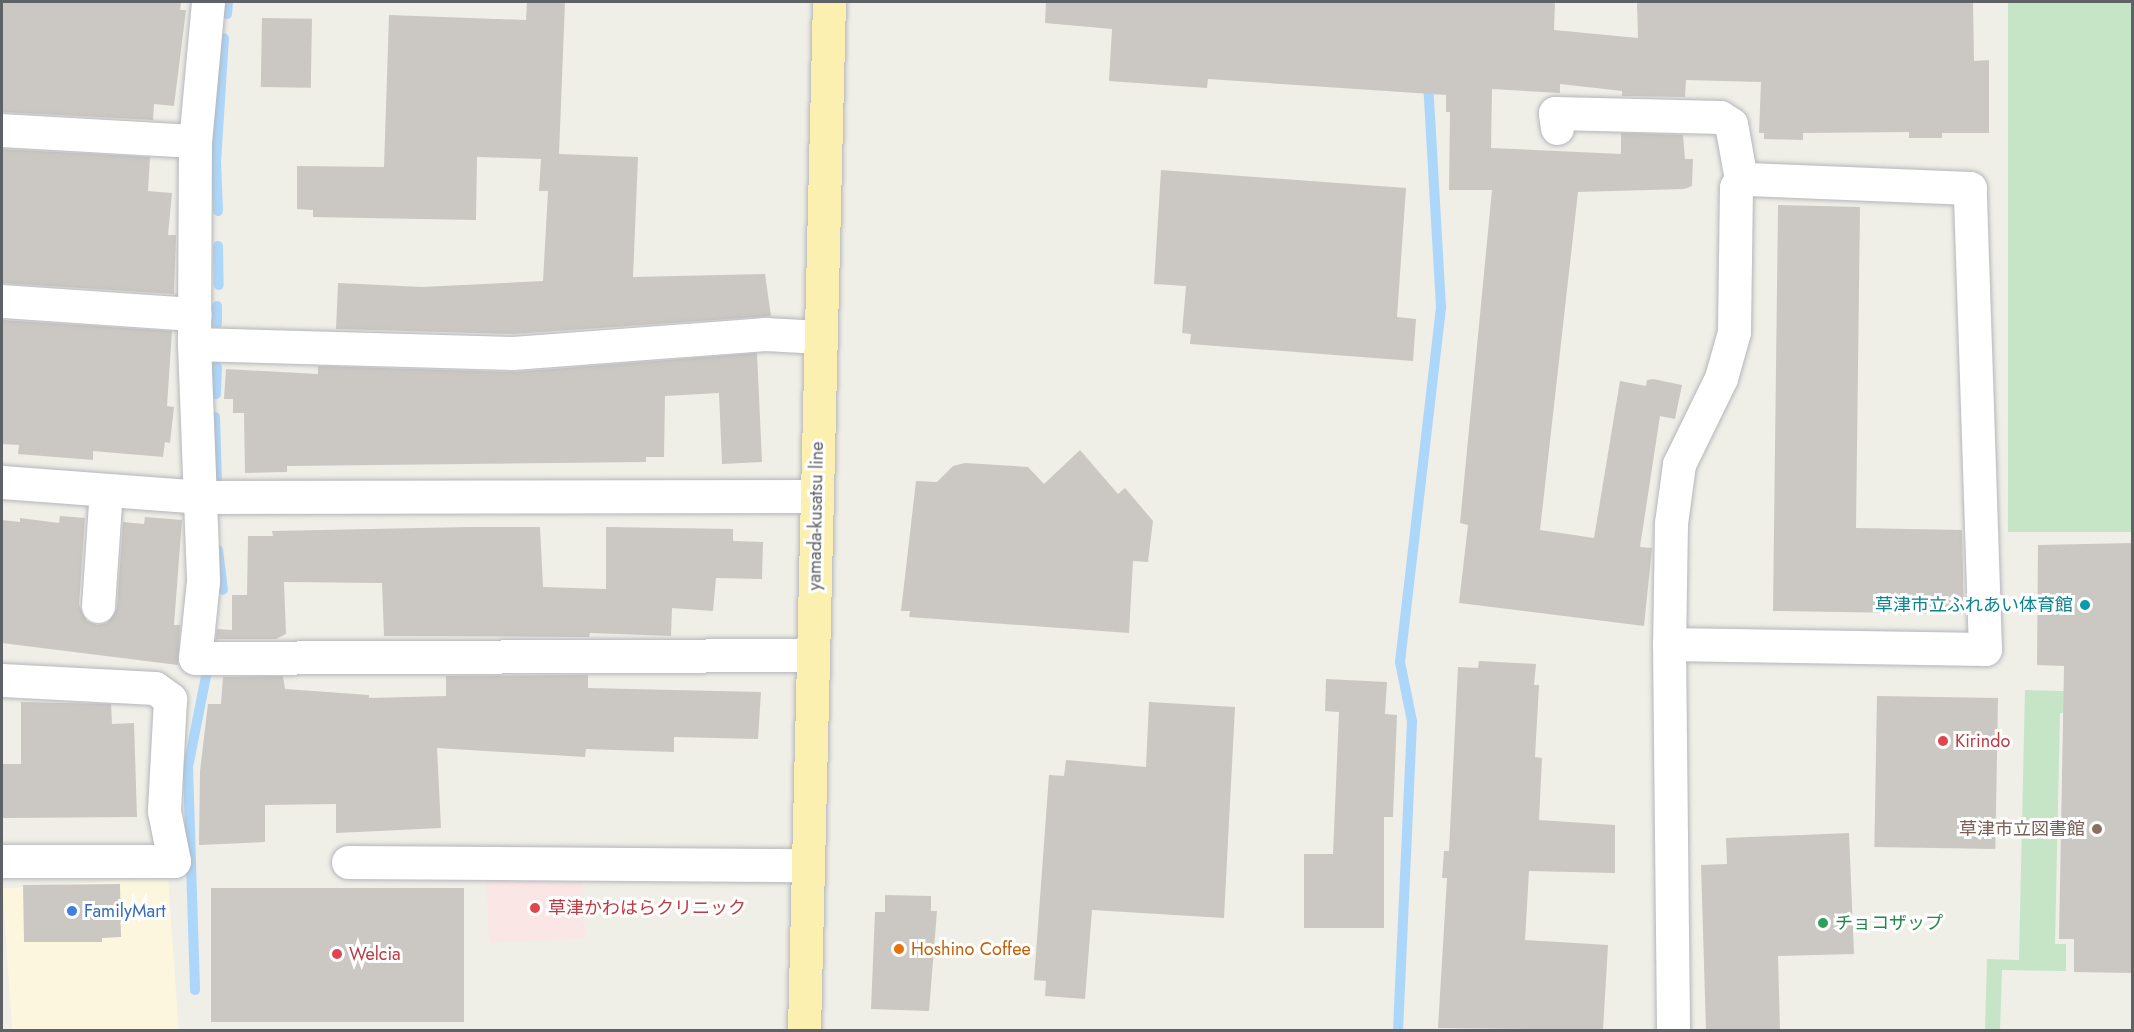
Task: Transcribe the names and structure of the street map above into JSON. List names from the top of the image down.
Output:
{
  "streets": {
    "main road": ["yamada-kusatsu line"]
  },
  "places": [
    "草津市立ふれあい体育館",
    "Kirindo",
    "草津市立図書館",
    "草津かわはらクリニック",
    "FamilyMart",
    "チョコザップ",
    "Hoshino Coffee",
    "Welcia"
  ]
}
